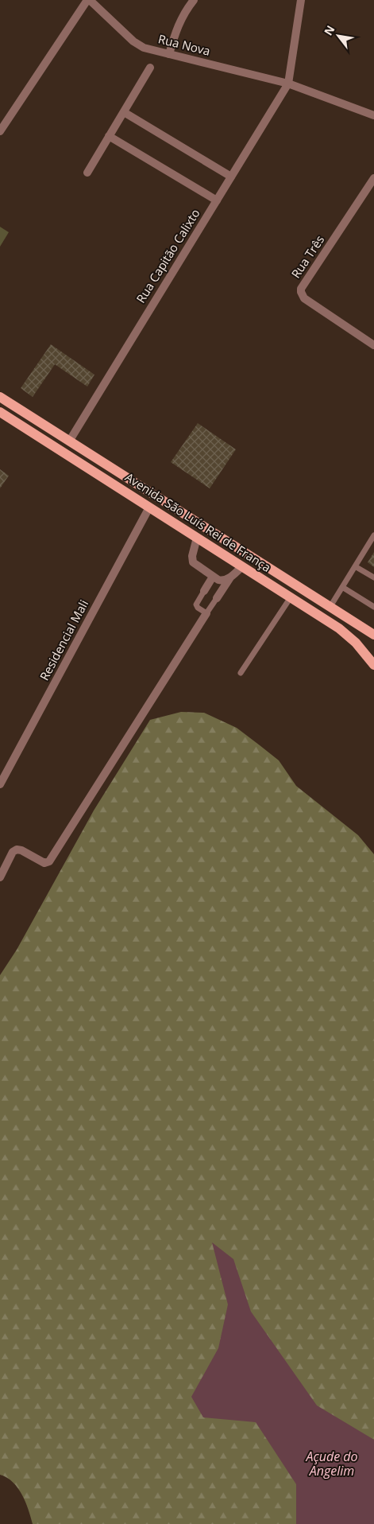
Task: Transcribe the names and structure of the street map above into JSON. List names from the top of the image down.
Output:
{
  "streets": {
    "main road": ["Avenida São Luís Rei de França"],
    "street": [
      "Rua Nova",
      "Rua Capitão Calixto",
      "Rua Três",
      "Residencial Mali"
    ]
  },
  "crossings": [
    ["Rua Nova", "Rua Capitão Calixto"],
    ["Rua Capitão Calixto", "Avenida São Luís Rei de França"],
    ["Avenida São Luís Rei de França", "Residencial Mali"]
  ],
  "water": ["Açude do Angelim"],
  "north": "top left"
}
